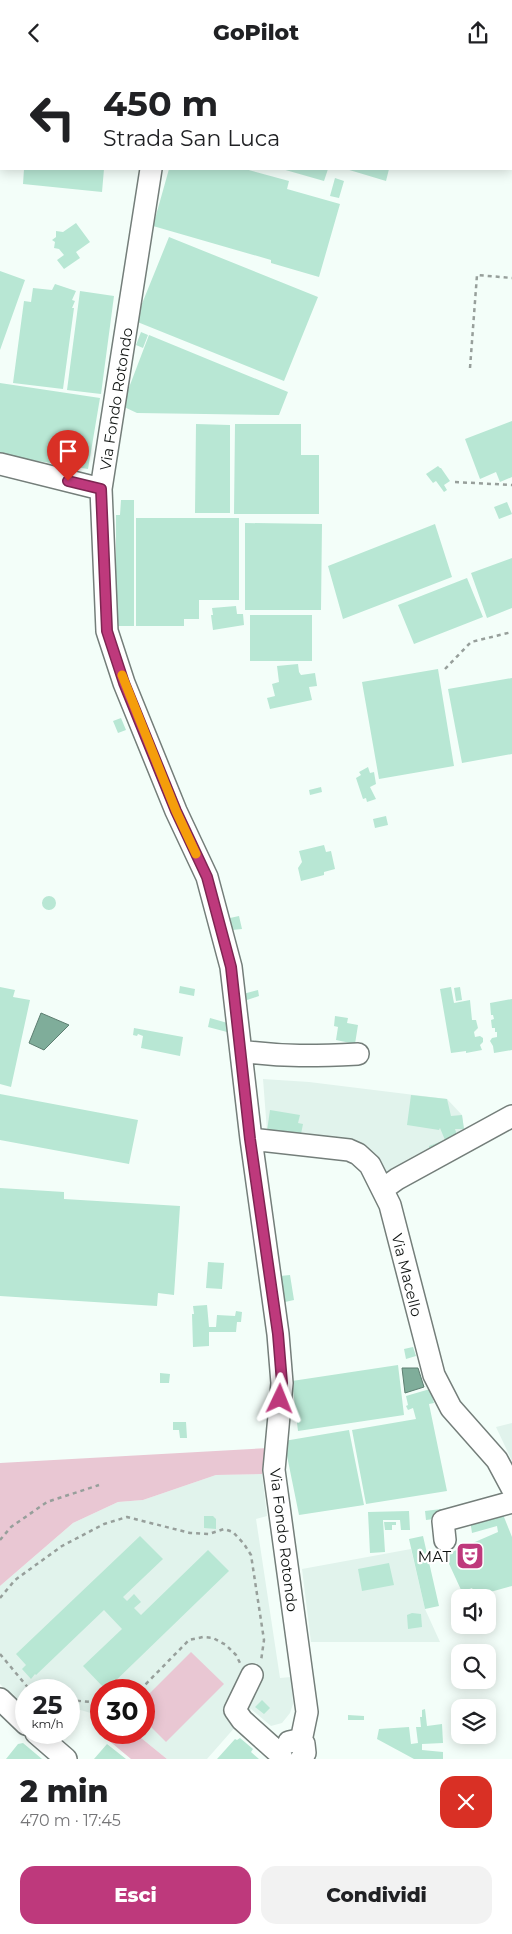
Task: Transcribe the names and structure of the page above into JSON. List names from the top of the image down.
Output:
{
  "streets": {
    "street": ["Via Fondo Rotondo", "Via Macello"]
  },
  "crossings": [
    ["Via Fondo Rotondo", "Via Macello"]
  ],
  "places": {
    "theatre": ["MAT"]
  },
  "page": {
    "header": "GoPilot",
    "turn": ["450 m", "Strada San Luca"],
    "speed": "25 km/h",
    "limit": "30",
    "heading": ["2 min", "470 m · 17:45"],
    "buttons": ["Esci", "Condividi"]
  }
}
